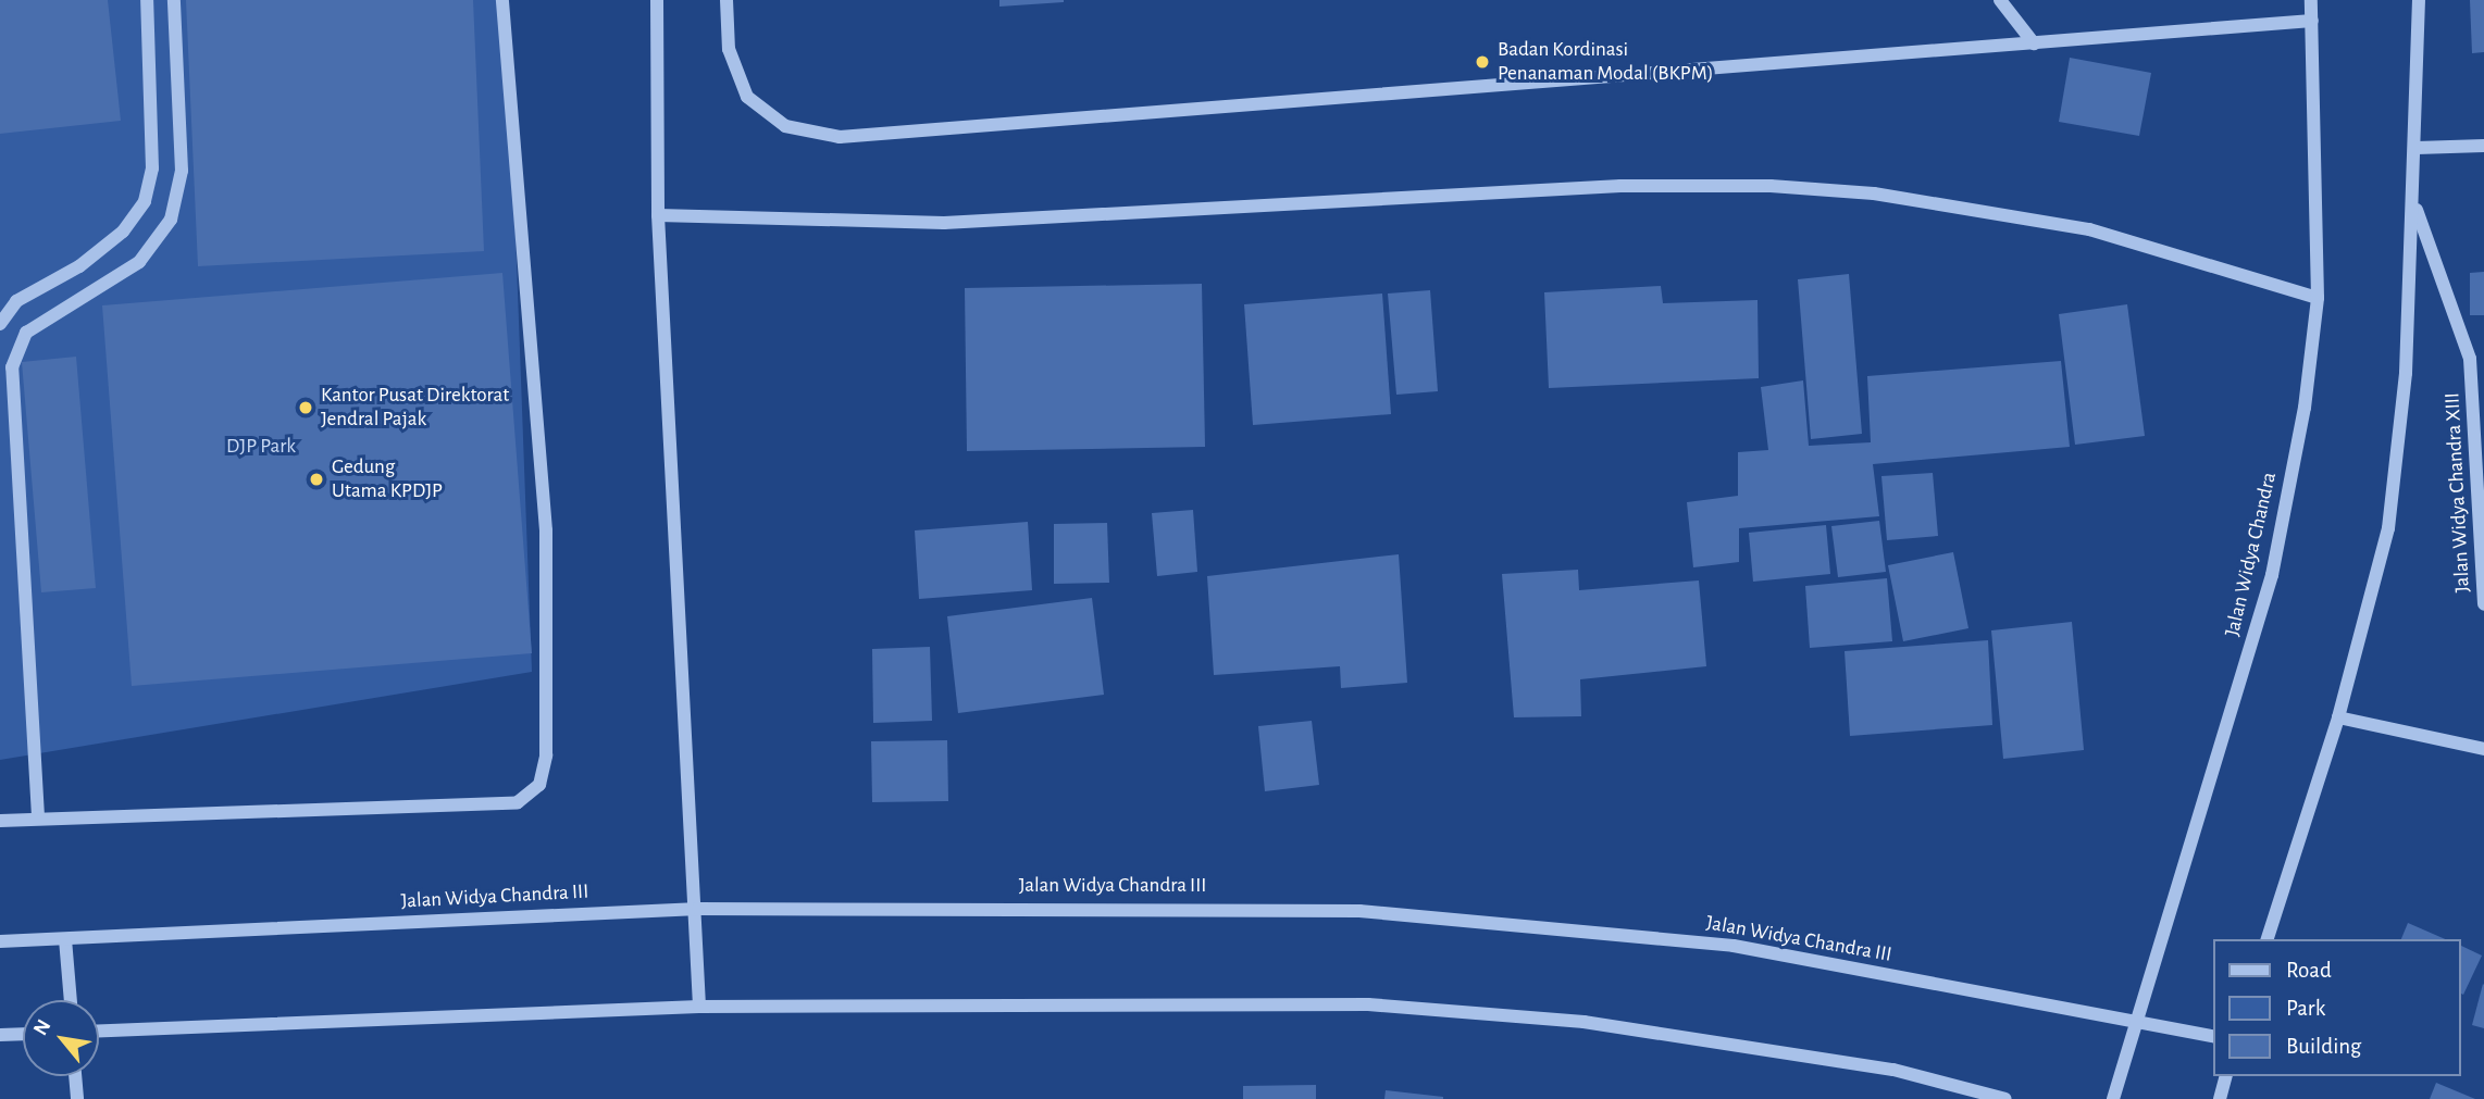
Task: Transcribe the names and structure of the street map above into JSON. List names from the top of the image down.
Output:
{
  "streets": {
    "street": ["Jalan Widya Chandra XIII", "Jalan Widya Chandra", "Jalan Widya Chandra III"]
  },
  "crossings": [
    ["Jalan Widya Chandra", "Jalan Widya Chandra III"]
  ],
  "parks": ["DJP Park"],
  "places": ["Badan Kordinasi Penanaman Modal (BKPM)", "Kantor Pusat Direktorat Jendral Pajak", "Gedung Utama KPDJP"],
  "legend": ["Road", "Park", "Building"],
  "north": "top left"
}
